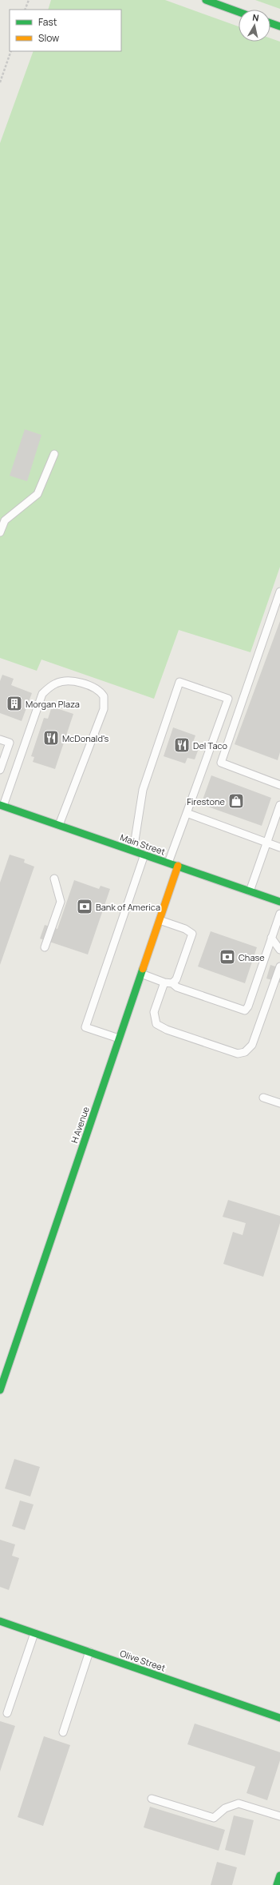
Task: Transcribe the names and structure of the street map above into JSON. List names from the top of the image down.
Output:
{
  "streets": {
    "street": ["Main Street", "H Avenue", "Olive Street"]
  },
  "crossings": [
    ["Main Street", "H Avenue"]
  ],
  "places": {
    "building": ["Morgan Plaza"],
    "restaurant": ["McDonald's", "Del Taco"],
    "shop": ["Firestone"],
    "bank": ["Bank of America", "Chase"]
  },
  "legend": ["Fast", "Slow"],
  "north": "top"
}
